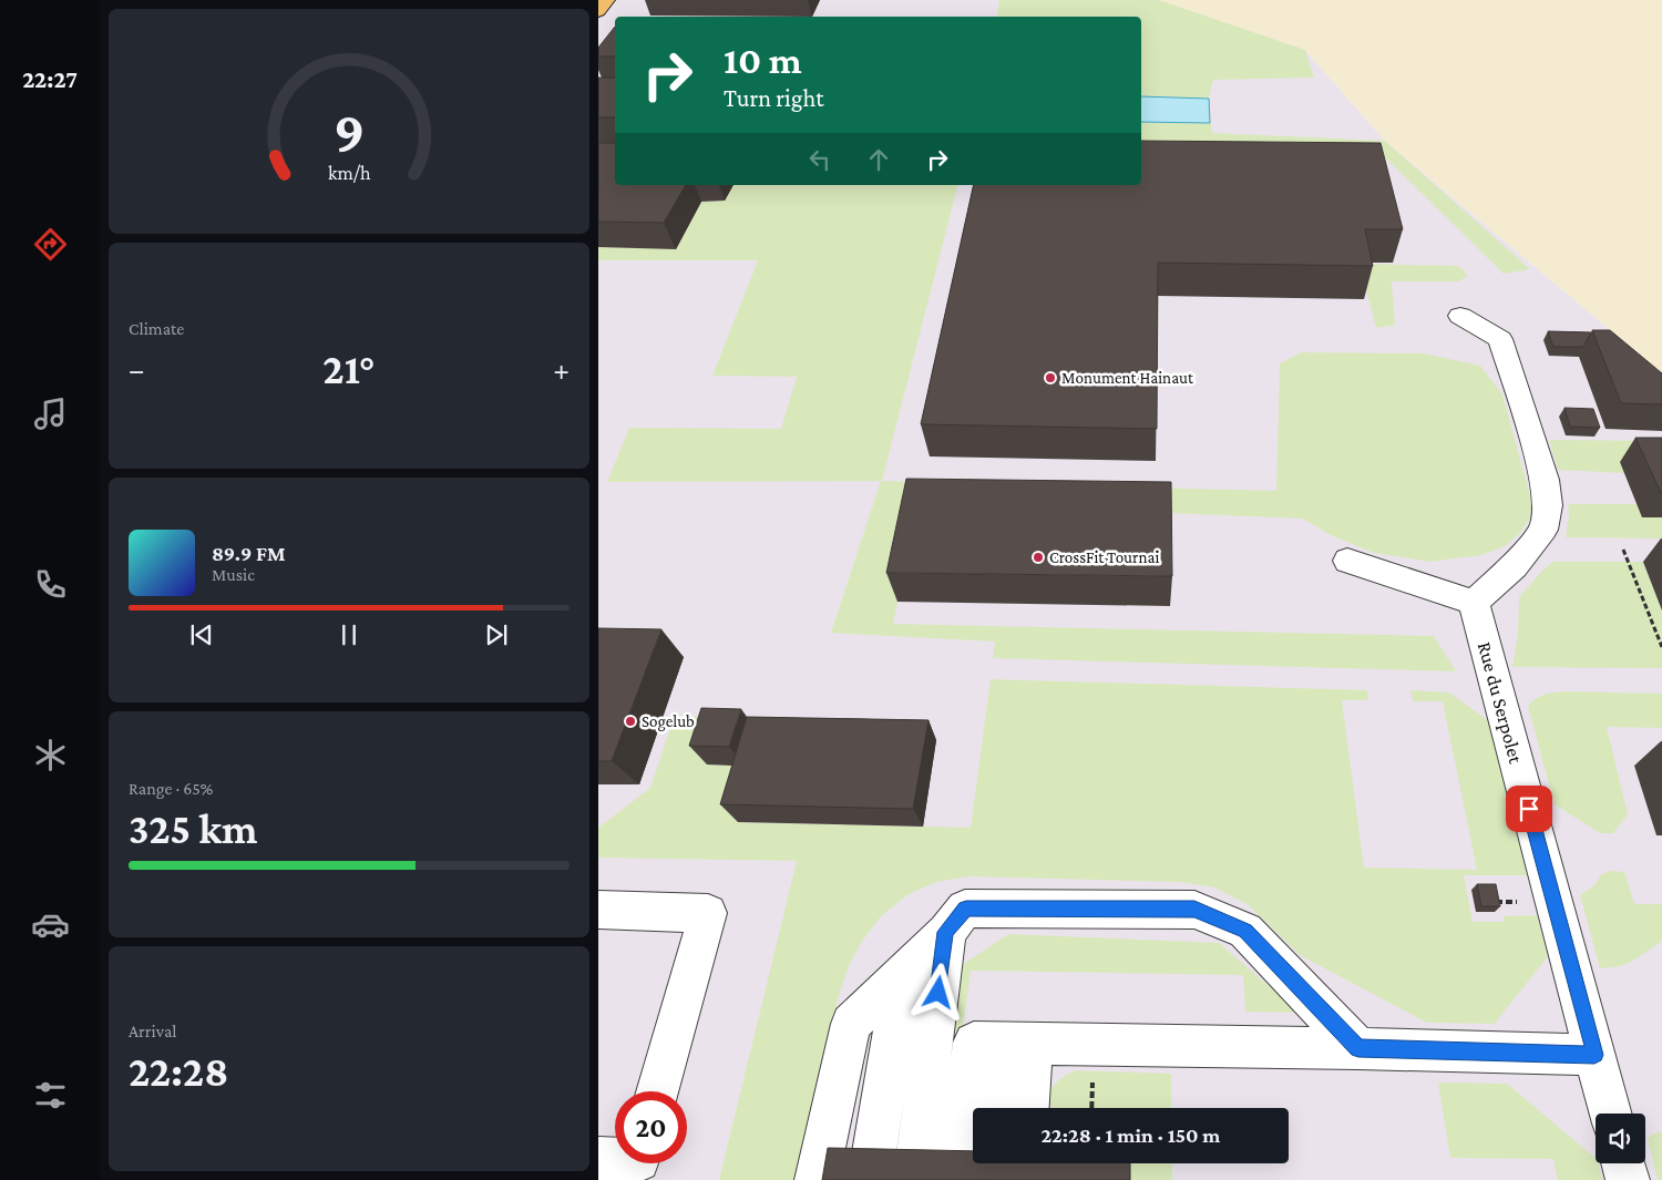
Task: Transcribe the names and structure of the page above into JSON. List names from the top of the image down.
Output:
{
  "streets": {
    "street": ["Rue du Serpolet"]
  },
  "places": ["Monument Hainaut", "CrossFit Tournai", "Sogelub"],
  "page": {
    "tabs": "22:27",
    "turn": ["10 m", "Turn right"],
    "tile": [
      "Climate",
      ["Range · 65%", "325 km"],
      ["Arrival", "22:28"]
    ],
    "heat": ["−", "21°", "+"],
    "song": ["89.9 FM", "Music"],
    "limit": "20",
    "trip": "22:28 · 1 min · 150 m",
    "gauge": ["9", "km/h"]
  }
}
